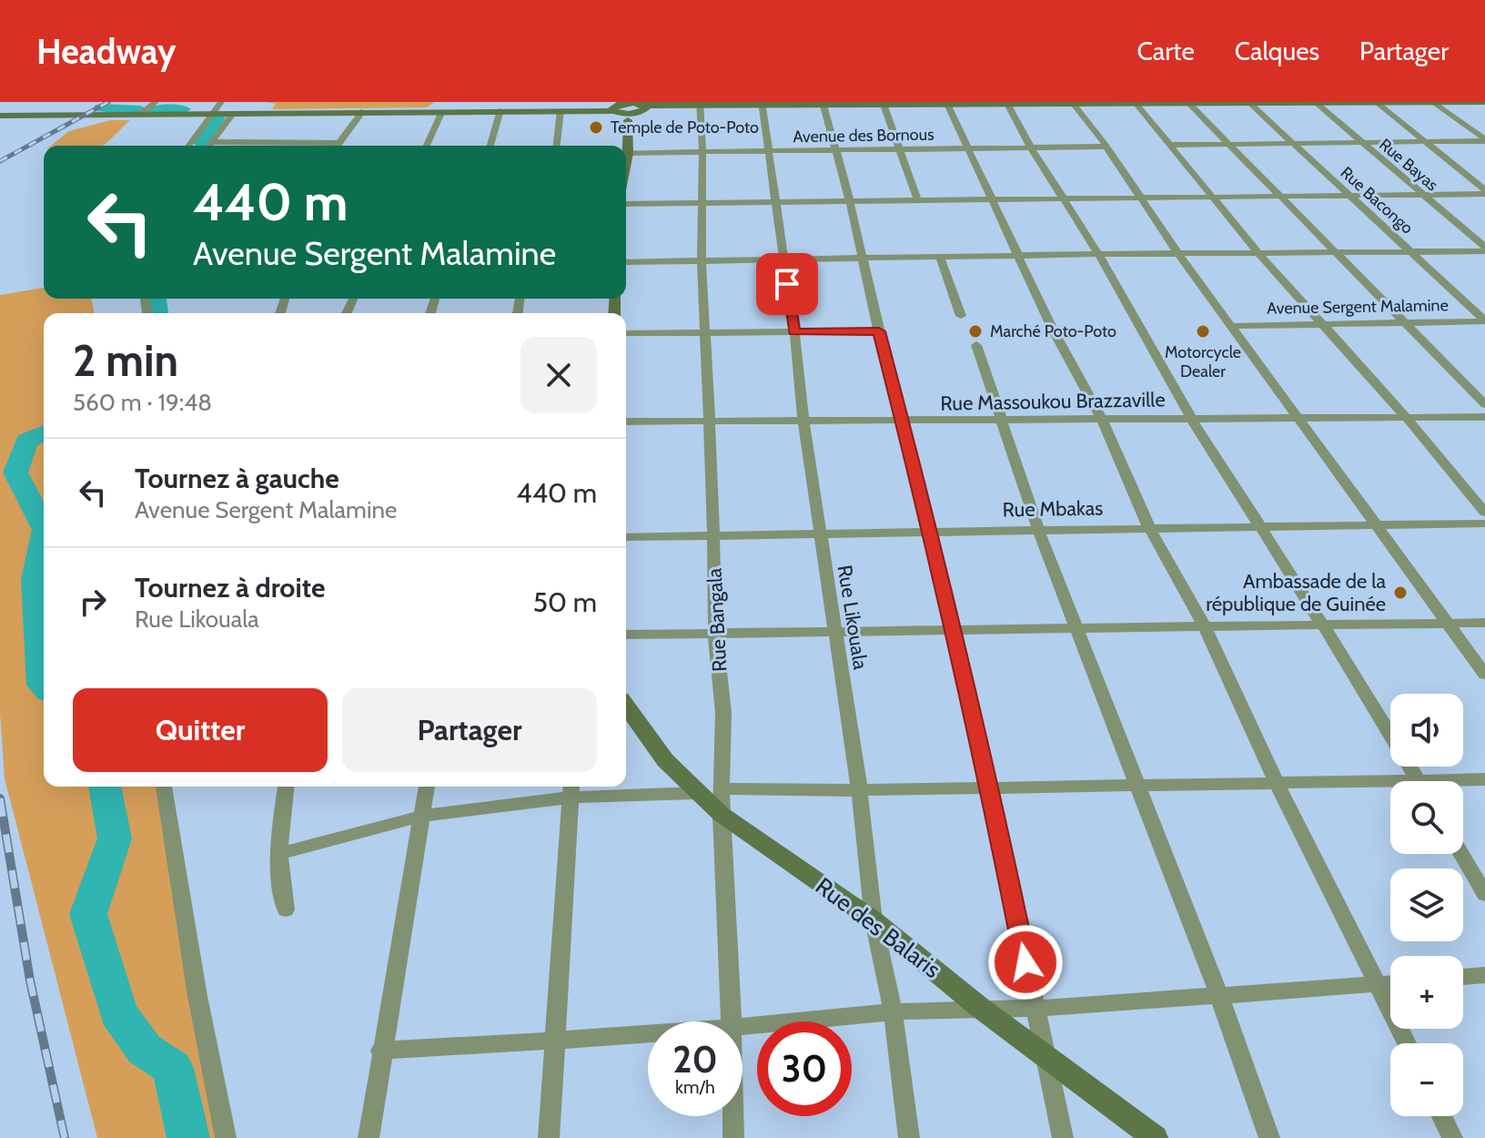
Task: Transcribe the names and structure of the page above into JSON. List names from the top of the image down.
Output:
{
  "streets": {
    "main road": ["Rue des Balaris"],
    "street": [
      "Avenue des Bornous",
      "Rue Bayas",
      "Rue Bacongo",
      "Avenue Sergent Malamine",
      "Rue Massoukou Brazzaville",
      "Rue Mbakas",
      "Rue Likouala",
      "Rue Bangala"
    ]
  },
  "crossings": [
    ["Avenue des Bornous", "Rue Likouala"],
    ["Avenue des Bornous", "Rue Bangala"],
    ["Rue Bacongo", "Avenue Sergent Malamine"],
    ["Rue Massoukou Brazzaville", "Rue Likouala"],
    ["Rue Massoukou Brazzaville", "Rue Bangala"],
    ["Rue Mbakas", "Rue Likouala"],
    ["Rue Mbakas", "Rue Bangala"],
    ["Rue Likouala", "Rue des Balaris"],
    ["Rue Bangala", "Rue des Balaris"]
  ],
  "places": [
    "Temple de Poto-Poto",
    "Marché Poto-Poto",
    "Motorcycle Dealer",
    "Ambassade de la république de Guinée"
  ],
  "page": {
    "header": "Headway",
    "nav": ["Carte", "Calques", "Partager"],
    "turn": ["440 m", "Avenue Sergent Malamine"],
    "heading": ["2 min", "560 m · 19:48"],
    "list": [
      {
        "name": "Tournez à gauche",
        "note": "Avenue Sergent Malamine",
        "value": "440 m"
      },
      {
        "name": "Tournez à droite",
        "note": "Rue Likouala",
        "value": "50 m"
      }
    ],
    "buttons": ["Quitter", "Partager"],
    "map_buttons": ["+", "−"],
    "speed": "20 km/h",
    "limit": "30"
  }
}
